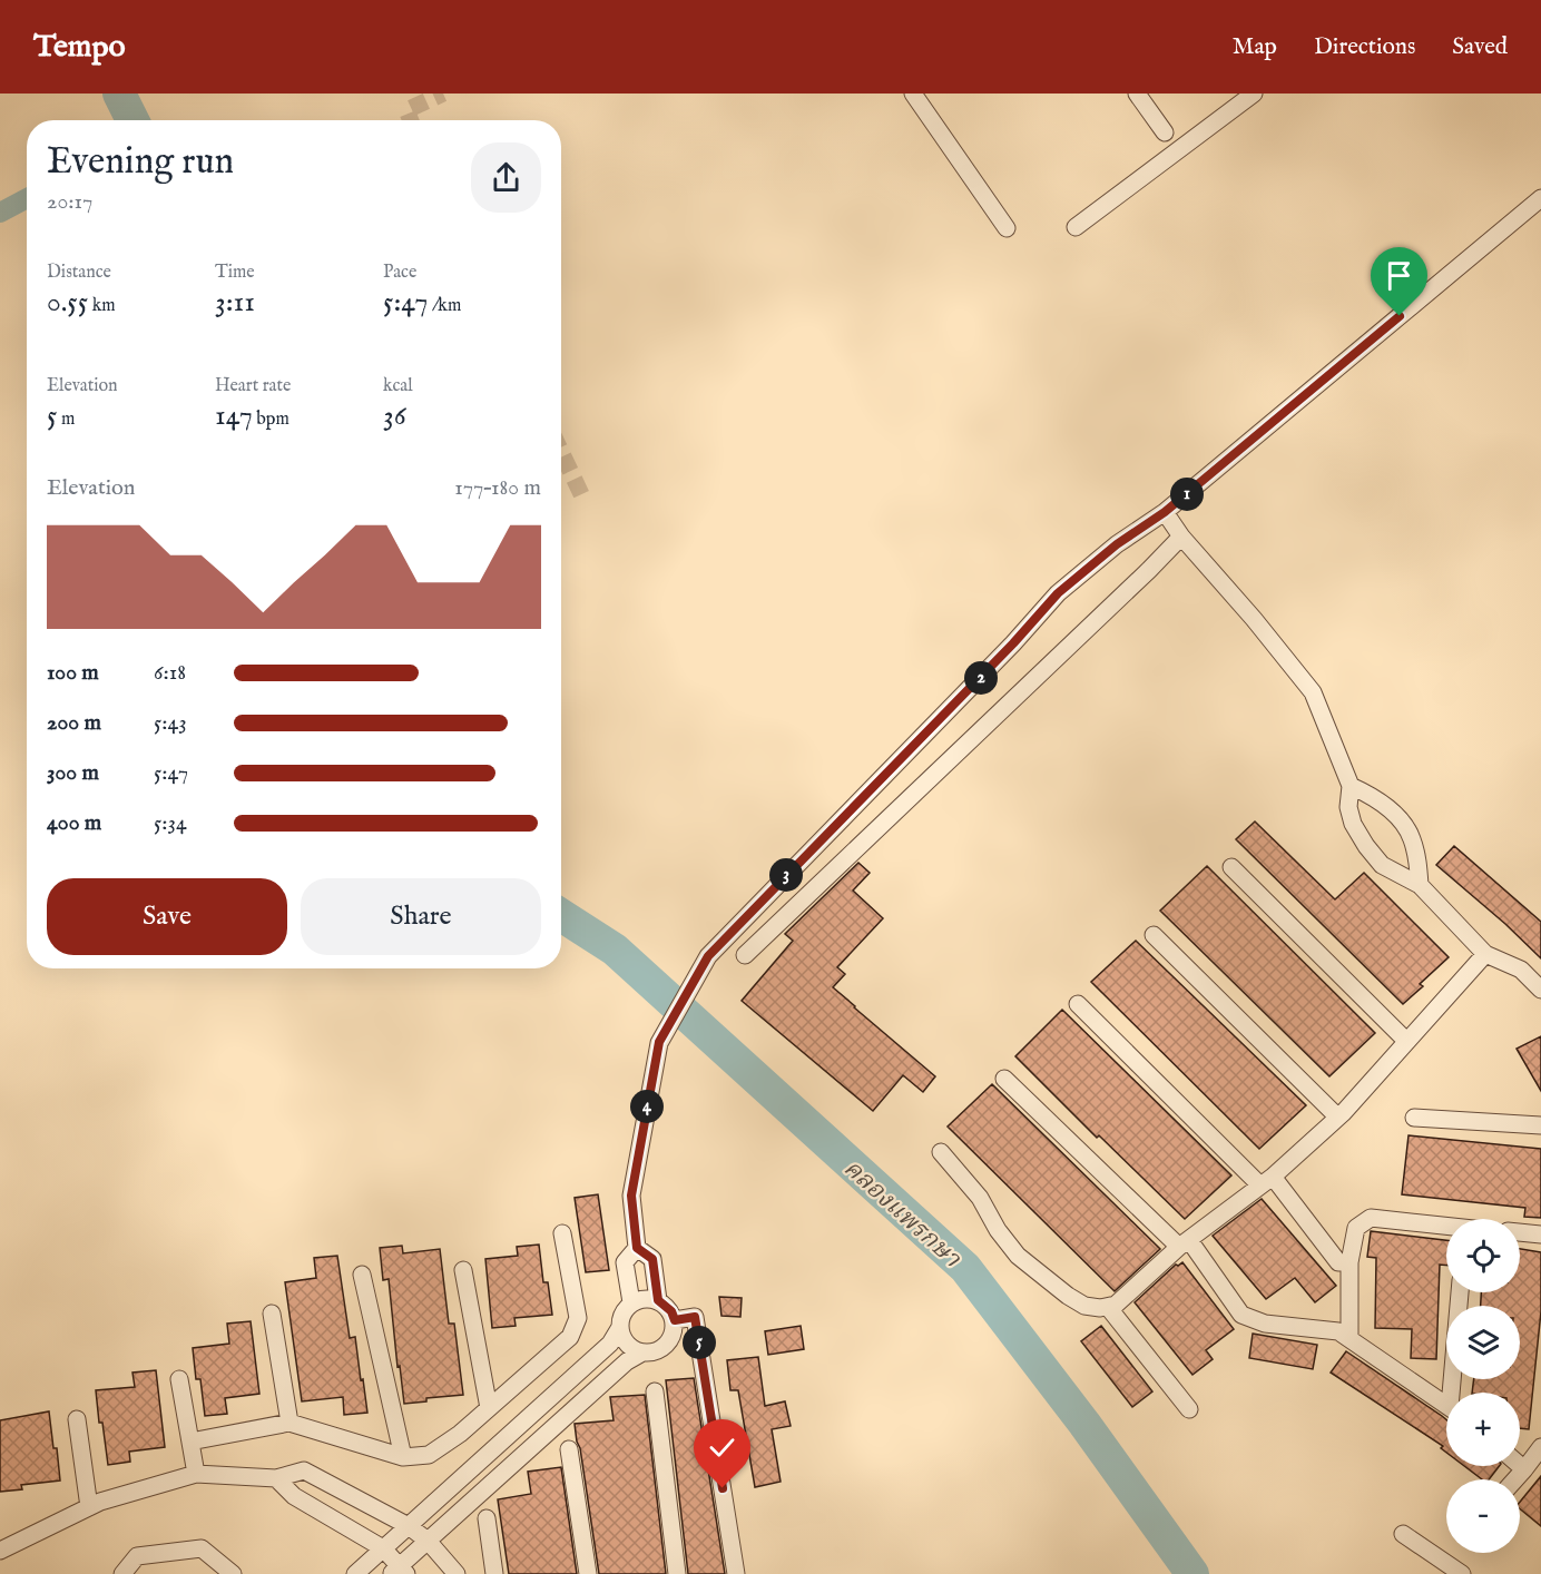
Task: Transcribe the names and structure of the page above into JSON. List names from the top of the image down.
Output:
{
  "water": ["คลองแพรกษา"],
  "page": {
    "header": "Tempo",
    "nav": ["Map", "Directions", "Saved"],
    "heading": ["Evening run", "20:17"],
    "stats": [
      ["Distance", "0.55 km"],
      ["Time", "3:11"],
      ["Pace", "5:47 /km"],
      ["Elevation", "5 m"],
      ["Heart rate", "147 bpm"],
      ["kcal", "36"]
    ],
    "chart": ["Elevation", "177–180 m"],
    "pins": [
      "1",
      "2",
      "3",
      "4",
      "5"
    ],
    "list": [
      {
        "name": "100 m",
        "note": "6:18"
      },
      {
        "name": "200 m",
        "note": "5:43"
      },
      {
        "name": "300 m",
        "note": "5:47"
      },
      {
        "name": "400 m",
        "note": "5:34"
      }
    ],
    "buttons": ["Save", "Share"],
    "map_buttons": ["+", "−"]
  }
}
